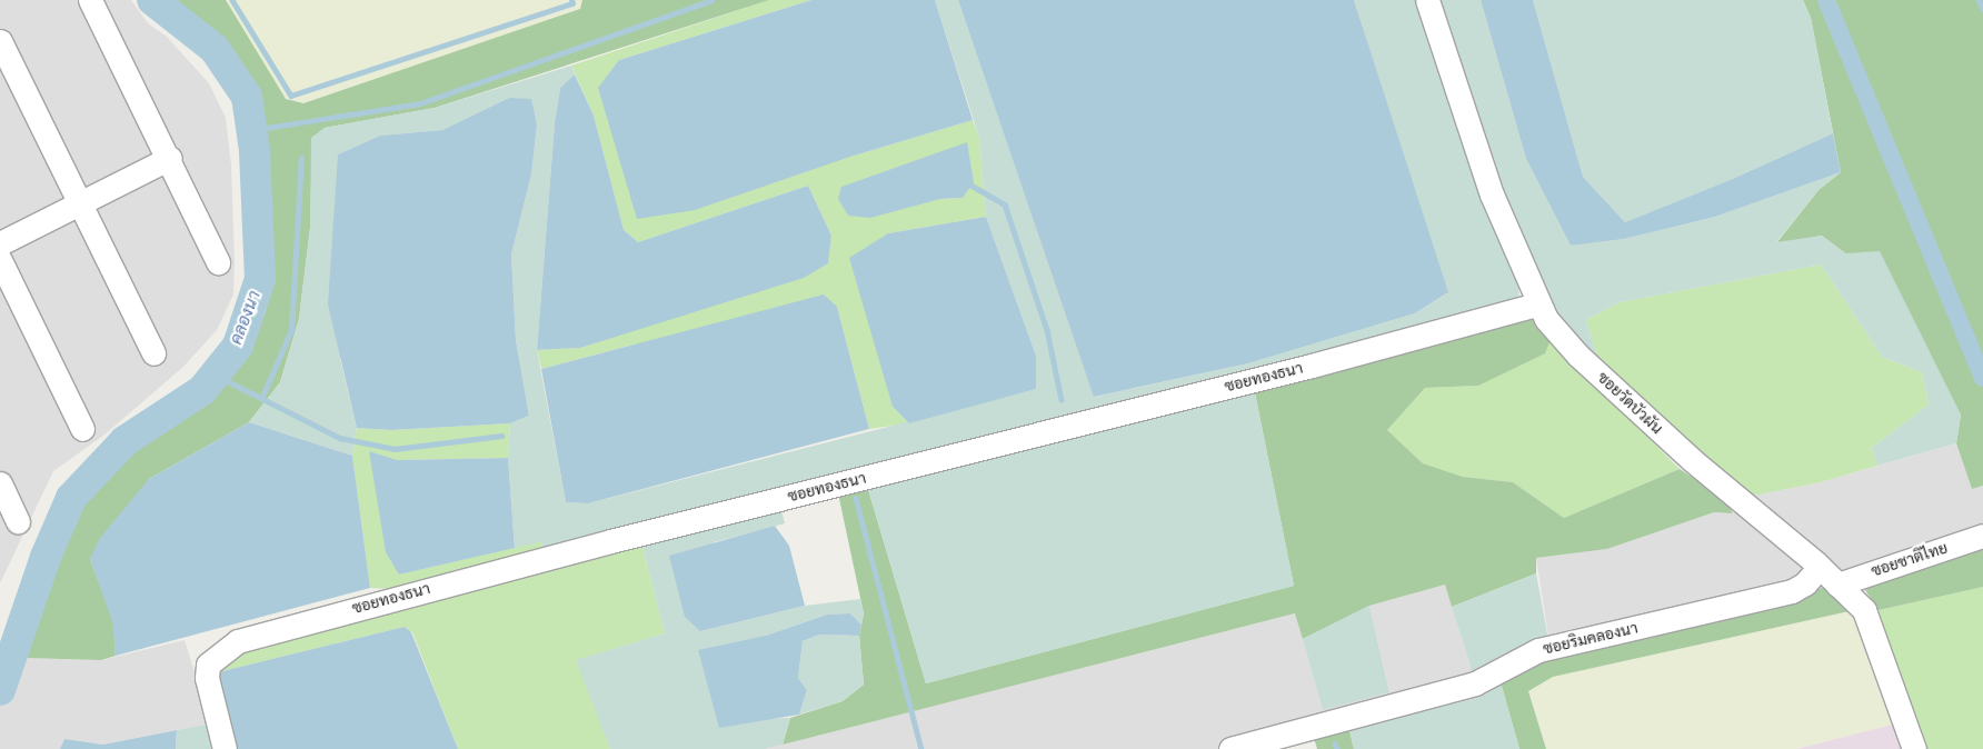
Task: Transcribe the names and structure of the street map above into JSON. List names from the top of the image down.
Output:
{
  "streets": {
    "street": [
      "ซอยทองธนา",
      "ซอยวัดบัวผัน",
      "ซอยชาติไทย",
      "ซอยริมคลองนา"
    ]
  },
  "crossings": [
    ["ซอยทองธนา", "ซอยวัดบัวผัน"],
    ["ซอยวัดบัวผัน", "ซอยชาติไทย"],
    ["ซอยวัดบัวผัน", "ซอยริมคลองนา"]
  ],
  "water": ["คลองนา"]
}
